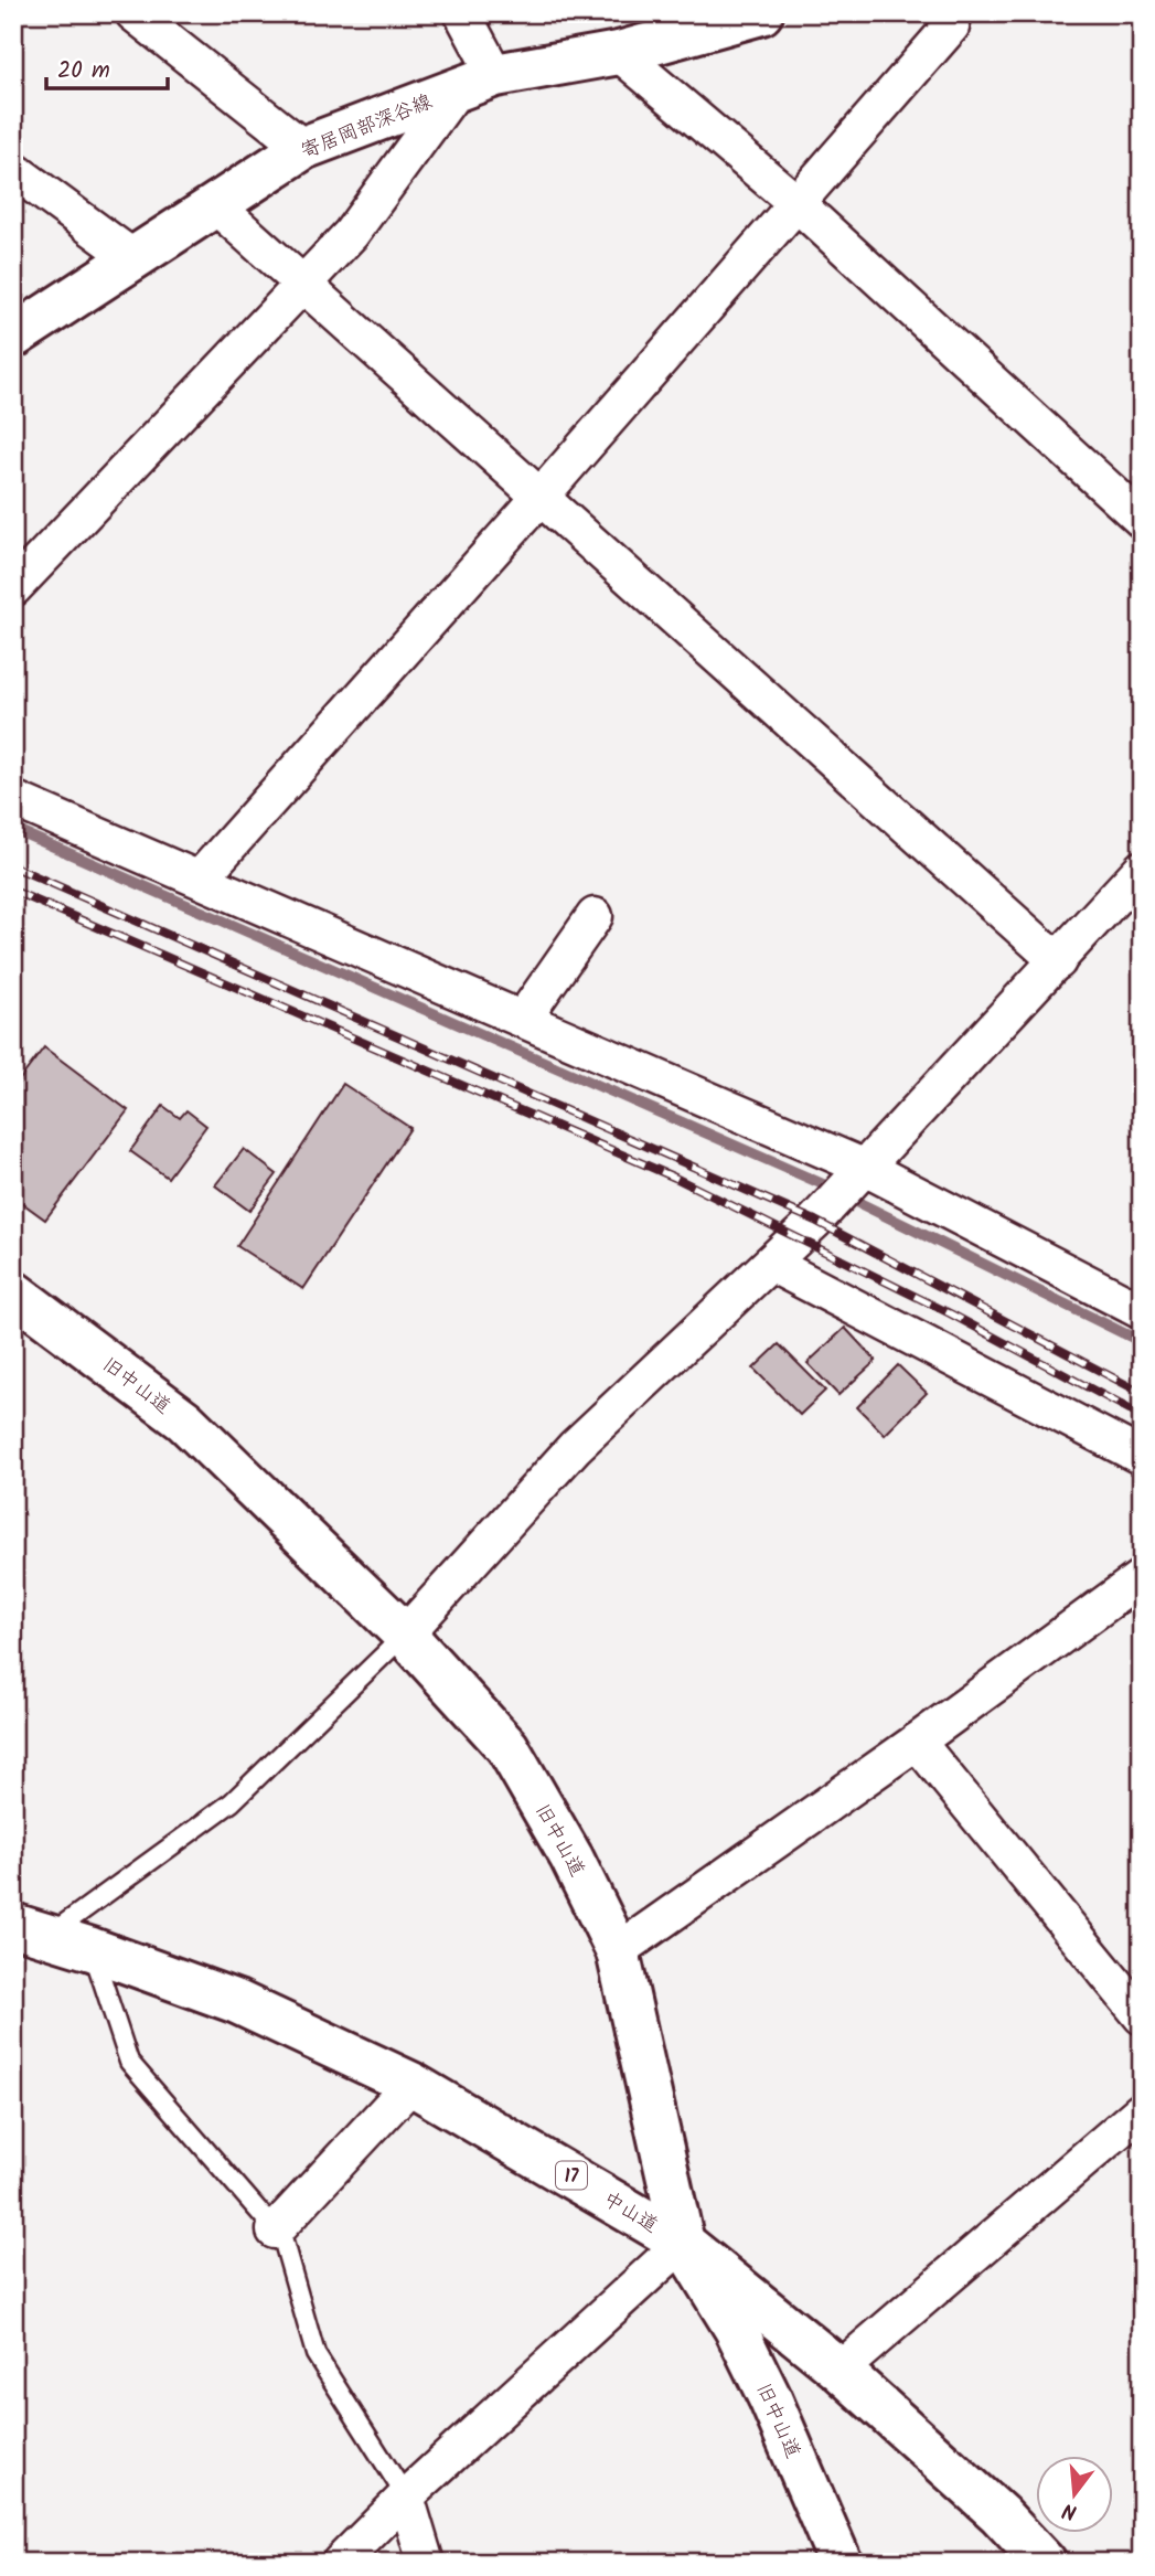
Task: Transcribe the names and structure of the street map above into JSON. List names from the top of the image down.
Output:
{
  "streets": {
    "main road": [
      "寄居岡部深谷線",
      "旧中山道",
      "17",
      "中山道"
    ]
  },
  "crossings": [
    ["旧中山道", "中山道"]
  ],
  "scale_bar": "20 m",
  "north": "bottom"
}
